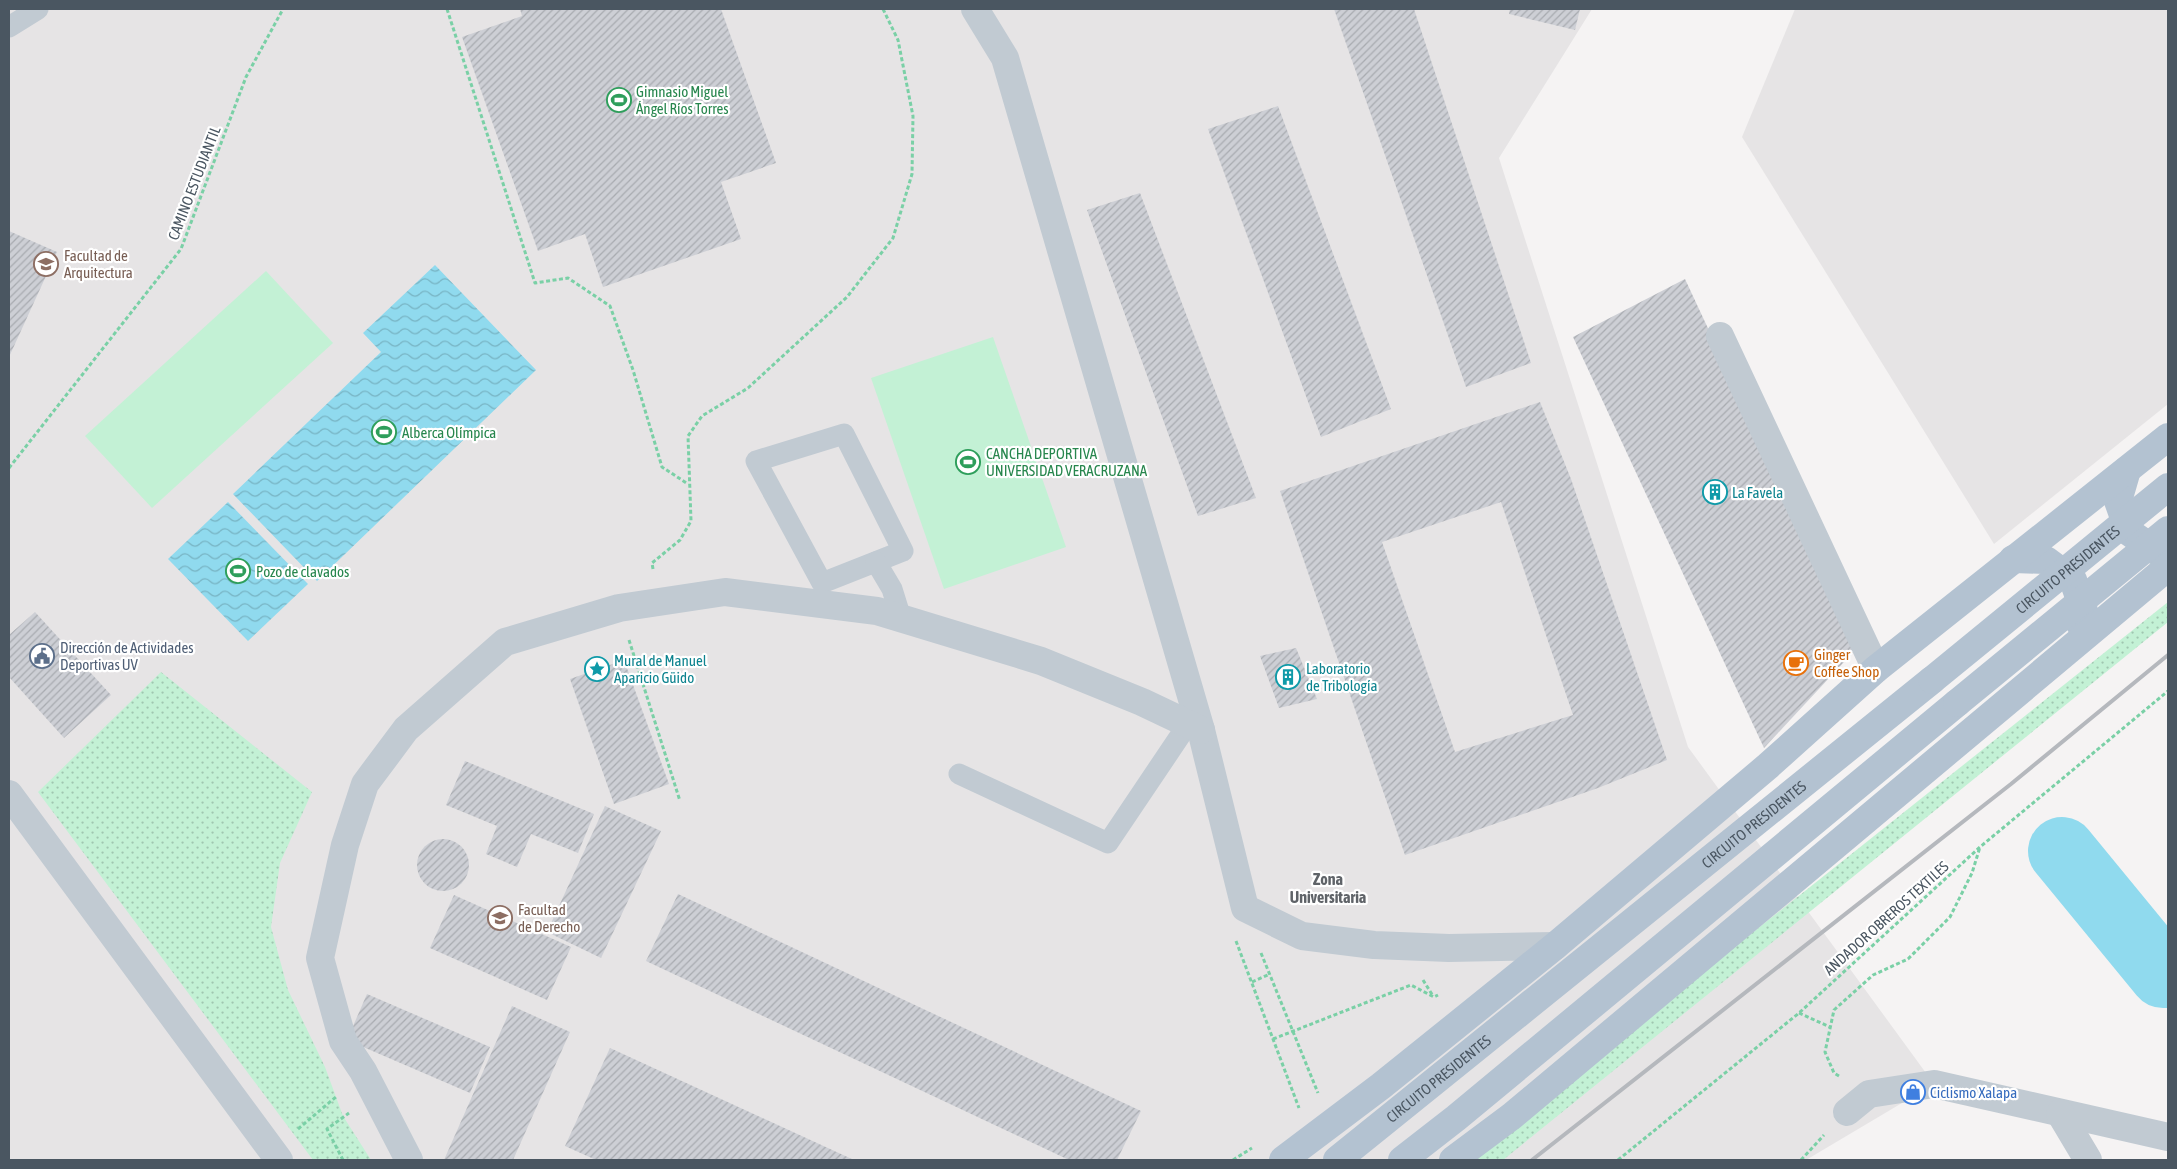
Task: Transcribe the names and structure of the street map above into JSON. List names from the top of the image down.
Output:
{
  "streets": {
    "main road": ["CIRCUITO PRESIDENTES"],
    "path": ["CAMINO ESTUDIANTIL", "ANDADOR OBREROS TEXTILES"]
  },
  "districts": ["Zona Universitaria"],
  "places": {
    "sports": [
      "Gimnasio Miguel Ángel Ríos Torres",
      "Alberca Olímpica",
      "CANCHA DEPORTIVA UNIVERSIDAD VERACRUZANA",
      "Pozo de clavados"
    ],
    "school or university": ["Facultad de Arquitectura", "Facultad de Derecho"],
    "building": ["La Favela", "Laboratorio de Tribología"],
    "public building": ["Dirección de Actividades Deportivas UV"],
    "cafe": ["Ginger Coffee Shop"],
    "place": ["Mural de Manuel Aparicio Güido"],
    "shop": ["Ciclismo Xalapa"]
  }
}
